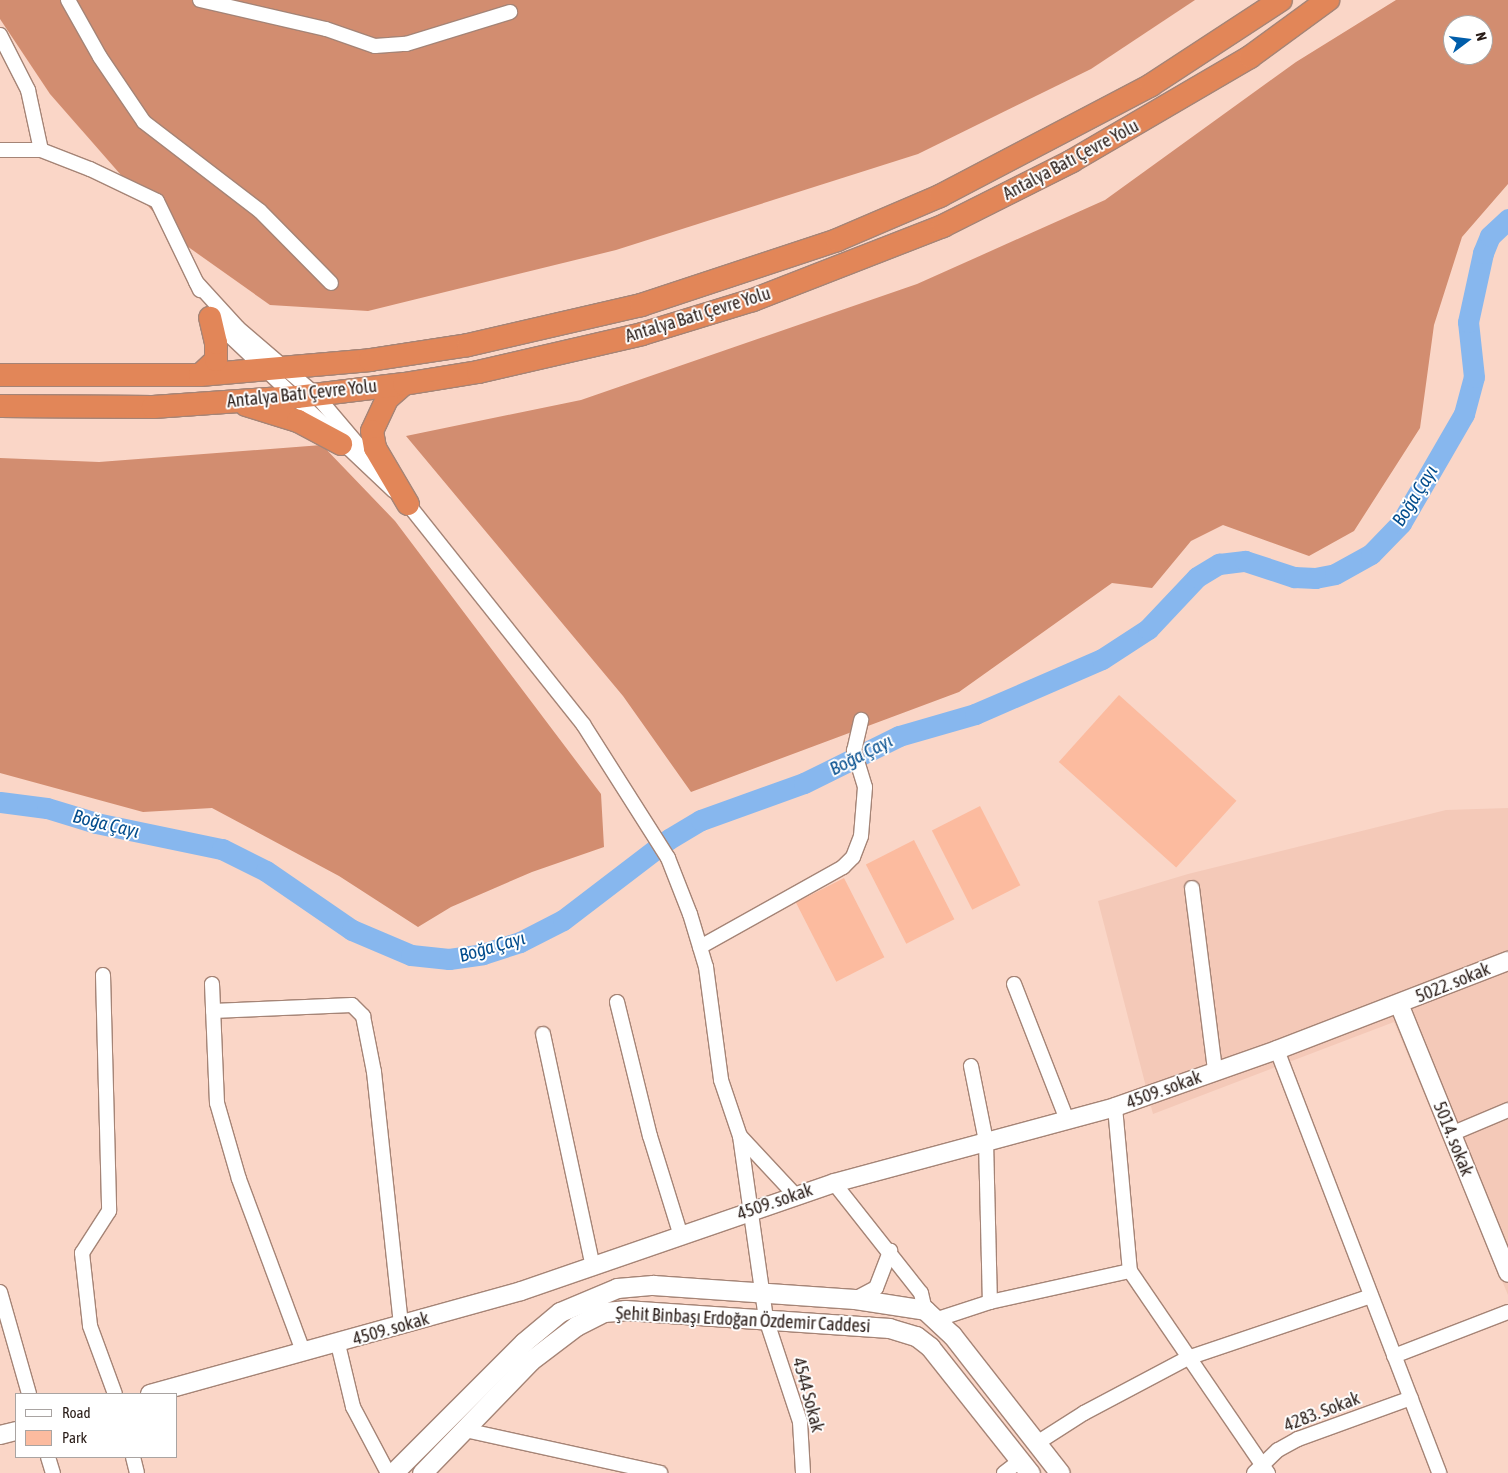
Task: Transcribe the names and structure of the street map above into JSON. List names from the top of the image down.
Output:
{
  "streets": {
    "highway": ["Antalya Batı Çevre Yolu"],
    "main road": ["Şehit Binbaşı Erdoğan Özdemir Caddesi"],
    "street": [
      "5022. sokak",
      "4509. sokak",
      "5014. sokak",
      "4544 Sokak",
      "4283. Sokak"
    ]
  },
  "crossings": [
    ["5022. sokak", "4509. sokak"],
    ["5022. sokak", "5014. sokak"],
    ["4509. sokak", "5014. sokak"],
    ["4509. sokak", "4544 Sokak"],
    ["Şehit Binbaşı Erdoğan Özdemir Caddesi", "4544 Sokak"]
  ],
  "water": ["Boğa Çayı"],
  "legend": ["Road", "Park"],
  "north": "right"
}
